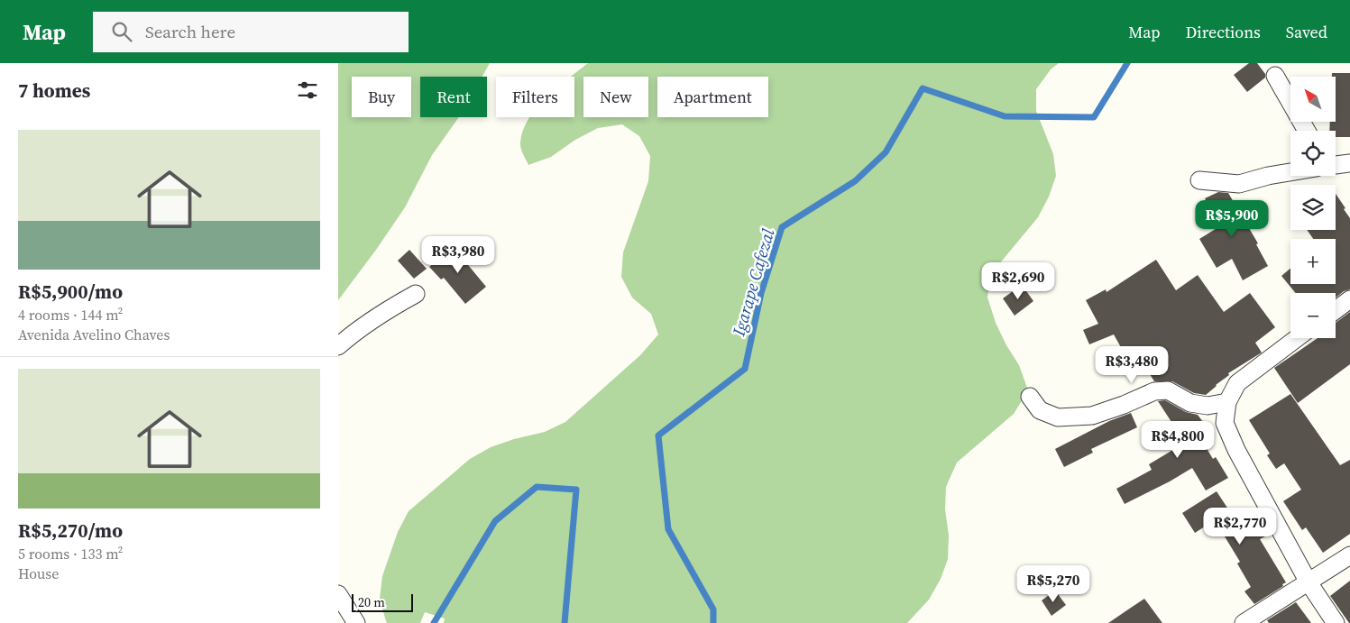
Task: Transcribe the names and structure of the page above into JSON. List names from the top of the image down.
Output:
{
  "water": ["Igarape Cafezal"],
  "scale_bar": "20 m",
  "north": "top left",
  "page": {
    "header": "Map",
    "search": "Search here",
    "nav": ["Map", "Directions", "Saved"],
    "heading": "7 homes",
    "map_buttons": ["+", "−"],
    "chip": [
      "Buy",
      "Rent",
      "Filters",
      "New",
      "Apartment"
    ],
    "list": [
      {
        "name": "R$5,900/mo",
        "note": "4 rooms · 144 m² · Avenida Avelino Chaves"
      },
      {
        "name": "R$5,270/mo",
        "note": "5 rooms · 133 m² · House"
      }
    ],
    "price": [
      "R$5,900",
      "R$3,980",
      "R$2,690",
      "R$3,480",
      "R$4,800",
      "R$2,770",
      "R$5,270"
    ],
    "scale": "20 m"
  }
}
